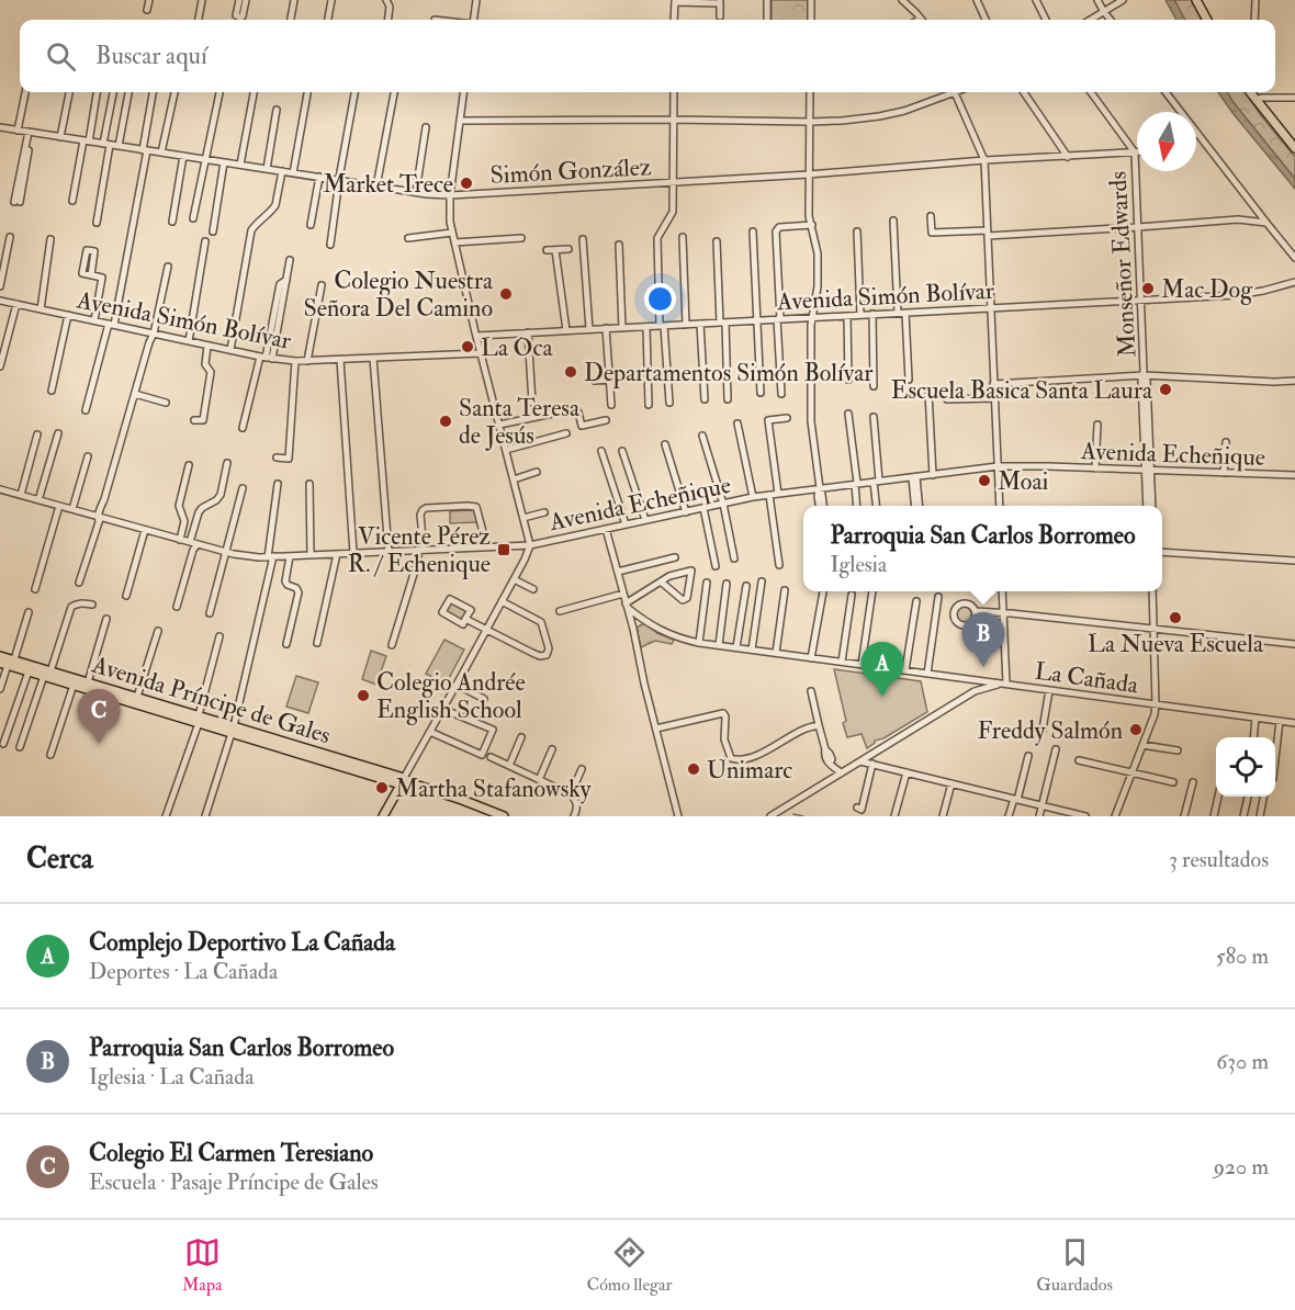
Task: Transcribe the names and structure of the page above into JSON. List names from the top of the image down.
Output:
{
  "streets": {
    "main road": ["Avenida Príncipe de Gales"],
    "street": [
      "Simón González",
      "Monseñor Edwards",
      "Avenida Simón Bolívar",
      "Avenida Echeñique",
      "La Cañada"
    ]
  },
  "crossings": [
    ["Simón González", "Monseñor Edwards"],
    ["Monseñor Edwards", "Avenida Simón Bolívar"],
    ["Monseñor Edwards", "Avenida Echeñique"]
  ],
  "places": {
    "other": [
      "Market Trece",
      "Mac Dog",
      "Colegio Nuestra Señora Del Camino",
      "La Oca",
      "Departamentos Simón Bolívar",
      "Escuela Basica Santa Laura",
      "Santa Teresa de Jesús",
      "Moai",
      "La Nueva Escuela",
      "Colegio Andrée English School",
      "Freddy Salmón",
      "Unimarc",
      "Martha Stafanowsky"
    ],
    "transit": ["Vicente Pérez R. / Echenique"]
  },
  "north": "bottom",
  "page": {
    "search": "Buscar aquí",
    "popup": ["Parroquia San Carlos Borromeo", "Iglesia"],
    "pins": ["B", "A", "C"],
    "heading": ["Cerca", "3 resultados"],
    "list": [
      {
        "mark": "A",
        "name": "Complejo Deportivo La Cañada",
        "note": "Deportes · La Cañada",
        "value": "580 m"
      },
      {
        "mark": "B",
        "name": "Parroquia San Carlos Borromeo",
        "note": "Iglesia · La Cañada",
        "value": "630 m"
      },
      {
        "mark": "C",
        "name": "Colegio El Carmen Teresiano",
        "note": "Escuela · Pasaje Príncipe de Gales",
        "value": "920 m"
      }
    ],
    "nav": ["Mapa", "Cómo llegar", "Guardados"]
  }
}
